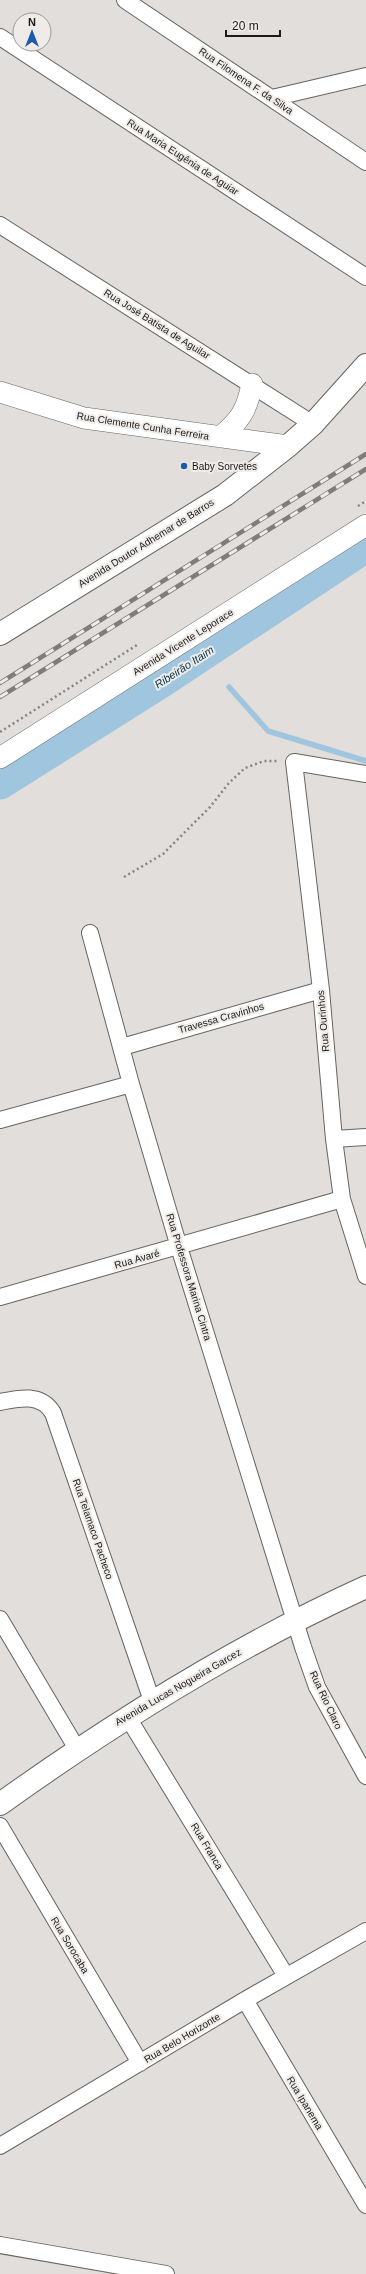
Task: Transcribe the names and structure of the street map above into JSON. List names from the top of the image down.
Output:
{
  "streets": {
    "main road": ["Avenida Doutor Adhemar de Barros", "Avenida Lucas Nogueira Garcez"],
    "street": [
      "Rua Filomena F. da Silva",
      "Rua Maria Eugênia de Aguiar",
      "Rua José Batista de Aguilar",
      "Rua Clemente Cunha Ferreira",
      "Avenida Vicente Leporace",
      "Travessa Cravinhos",
      "Rua Ourinhos",
      "Rua Avaré",
      "Rua Professora Marina Cintra",
      "Rua Telamaco Pacheco",
      "Rua Rio Claro",
      "Rua Franca",
      "Rua Sorocaba",
      "Rua Belo Horizonte",
      "Rua Ipanema"
    ]
  },
  "crossings": [
    ["Rua José Batista de Aguilar", "Avenida Doutor Adhemar de Barros"],
    ["Rua Clemente Cunha Ferreira", "Avenida Doutor Adhemar de Barros"],
    ["Travessa Cravinhos", "Rua Ourinhos"],
    ["Travessa Cravinhos", "Rua Professora Marina Cintra"],
    ["Rua Ourinhos", "Rua Avaré"],
    ["Rua Avaré", "Rua Professora Marina Cintra"],
    ["Rua Professora Marina Cintra", "Avenida Lucas Nogueira Garcez"],
    ["Rua Professora Marina Cintra", "Rua Rio Claro"],
    ["Rua Telamaco Pacheco", "Avenida Lucas Nogueira Garcez"],
    ["Avenida Lucas Nogueira Garcez", "Rua Rio Claro"],
    ["Avenida Lucas Nogueira Garcez", "Rua Franca"],
    ["Rua Franca", "Rua Belo Horizonte"],
    ["Rua Sorocaba", "Rua Belo Horizonte"],
    ["Rua Belo Horizonte", "Rua Ipanema"]
  ],
  "water": ["Ribeirão Itaim"],
  "places": ["Baby Sorvetes"],
  "scale_bar": "20 m",
  "north": "top"
}
